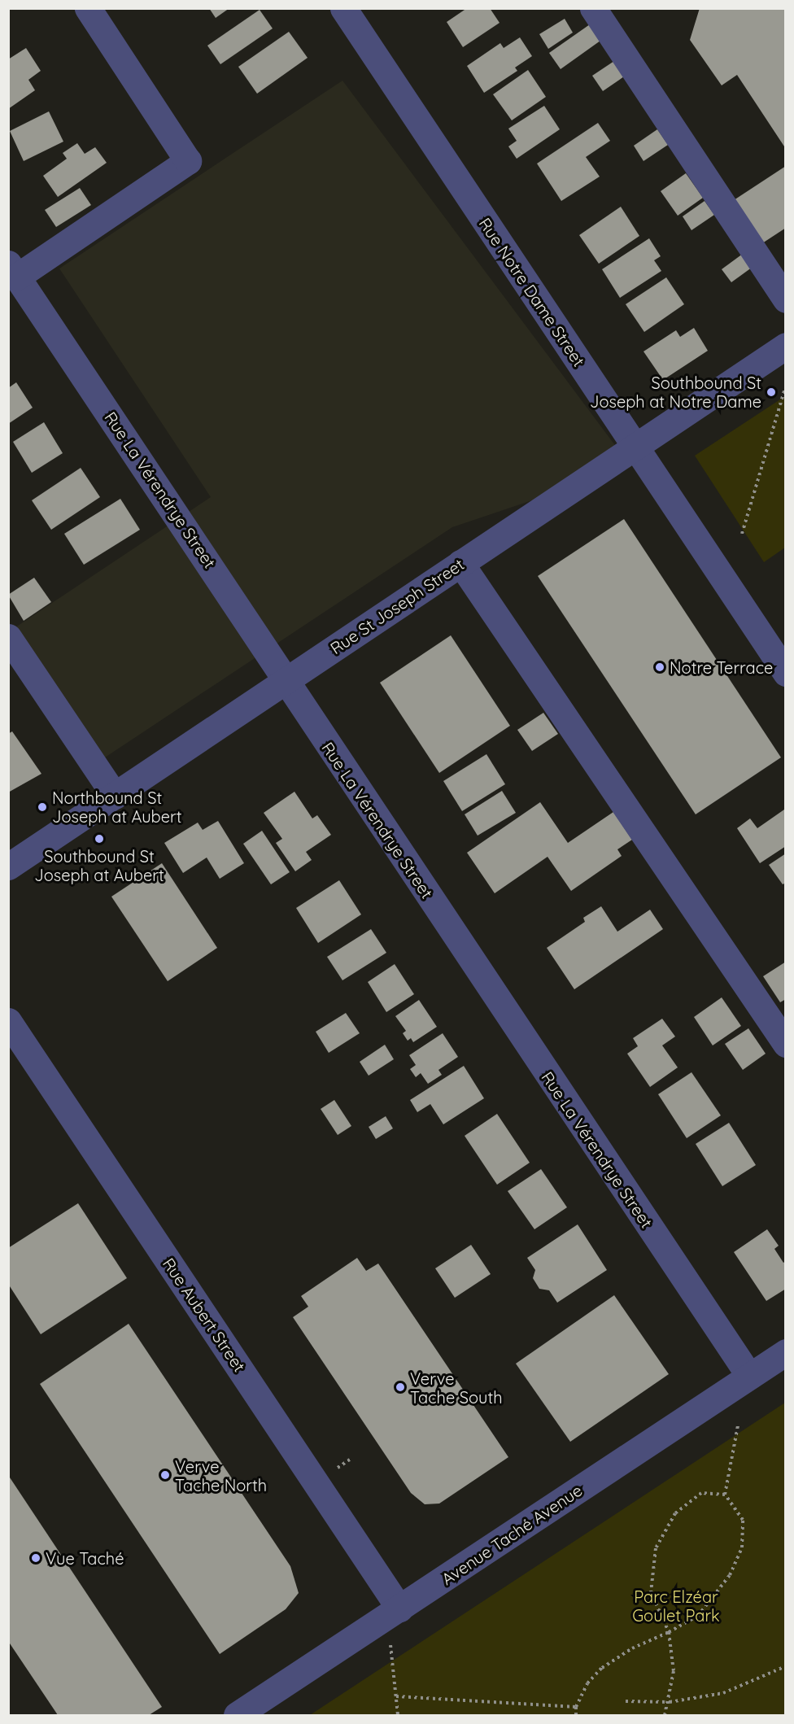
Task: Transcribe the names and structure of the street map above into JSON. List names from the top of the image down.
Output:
{
  "streets": {
    "street": [
      "Rue Notre Dame Street",
      "Rue La Vérendrye Street",
      "Rue St Joseph Street",
      "Rue Aubert Street",
      "Avenue Taché Avenue"
    ]
  },
  "crossings": [
    ["Rue Notre Dame Street", "Rue St Joseph Street"],
    ["Rue La Vérendrye Street", "Rue St Joseph Street"],
    ["Rue La Vérendrye Street", "Avenue Taché Avenue"],
    ["Rue Aubert Street", "Avenue Taché Avenue"]
  ],
  "parks": ["Parc Elzéar Goulet Park"],
  "places": [
    "Southbound St Joseph at Notre Dame",
    "Notre Terrace",
    "Northbound St Joseph at Aubert",
    "Southbound St Joseph at Aubert",
    "Verve Tache South",
    "Verve Tache North",
    "Vue Taché"
  ]
}
